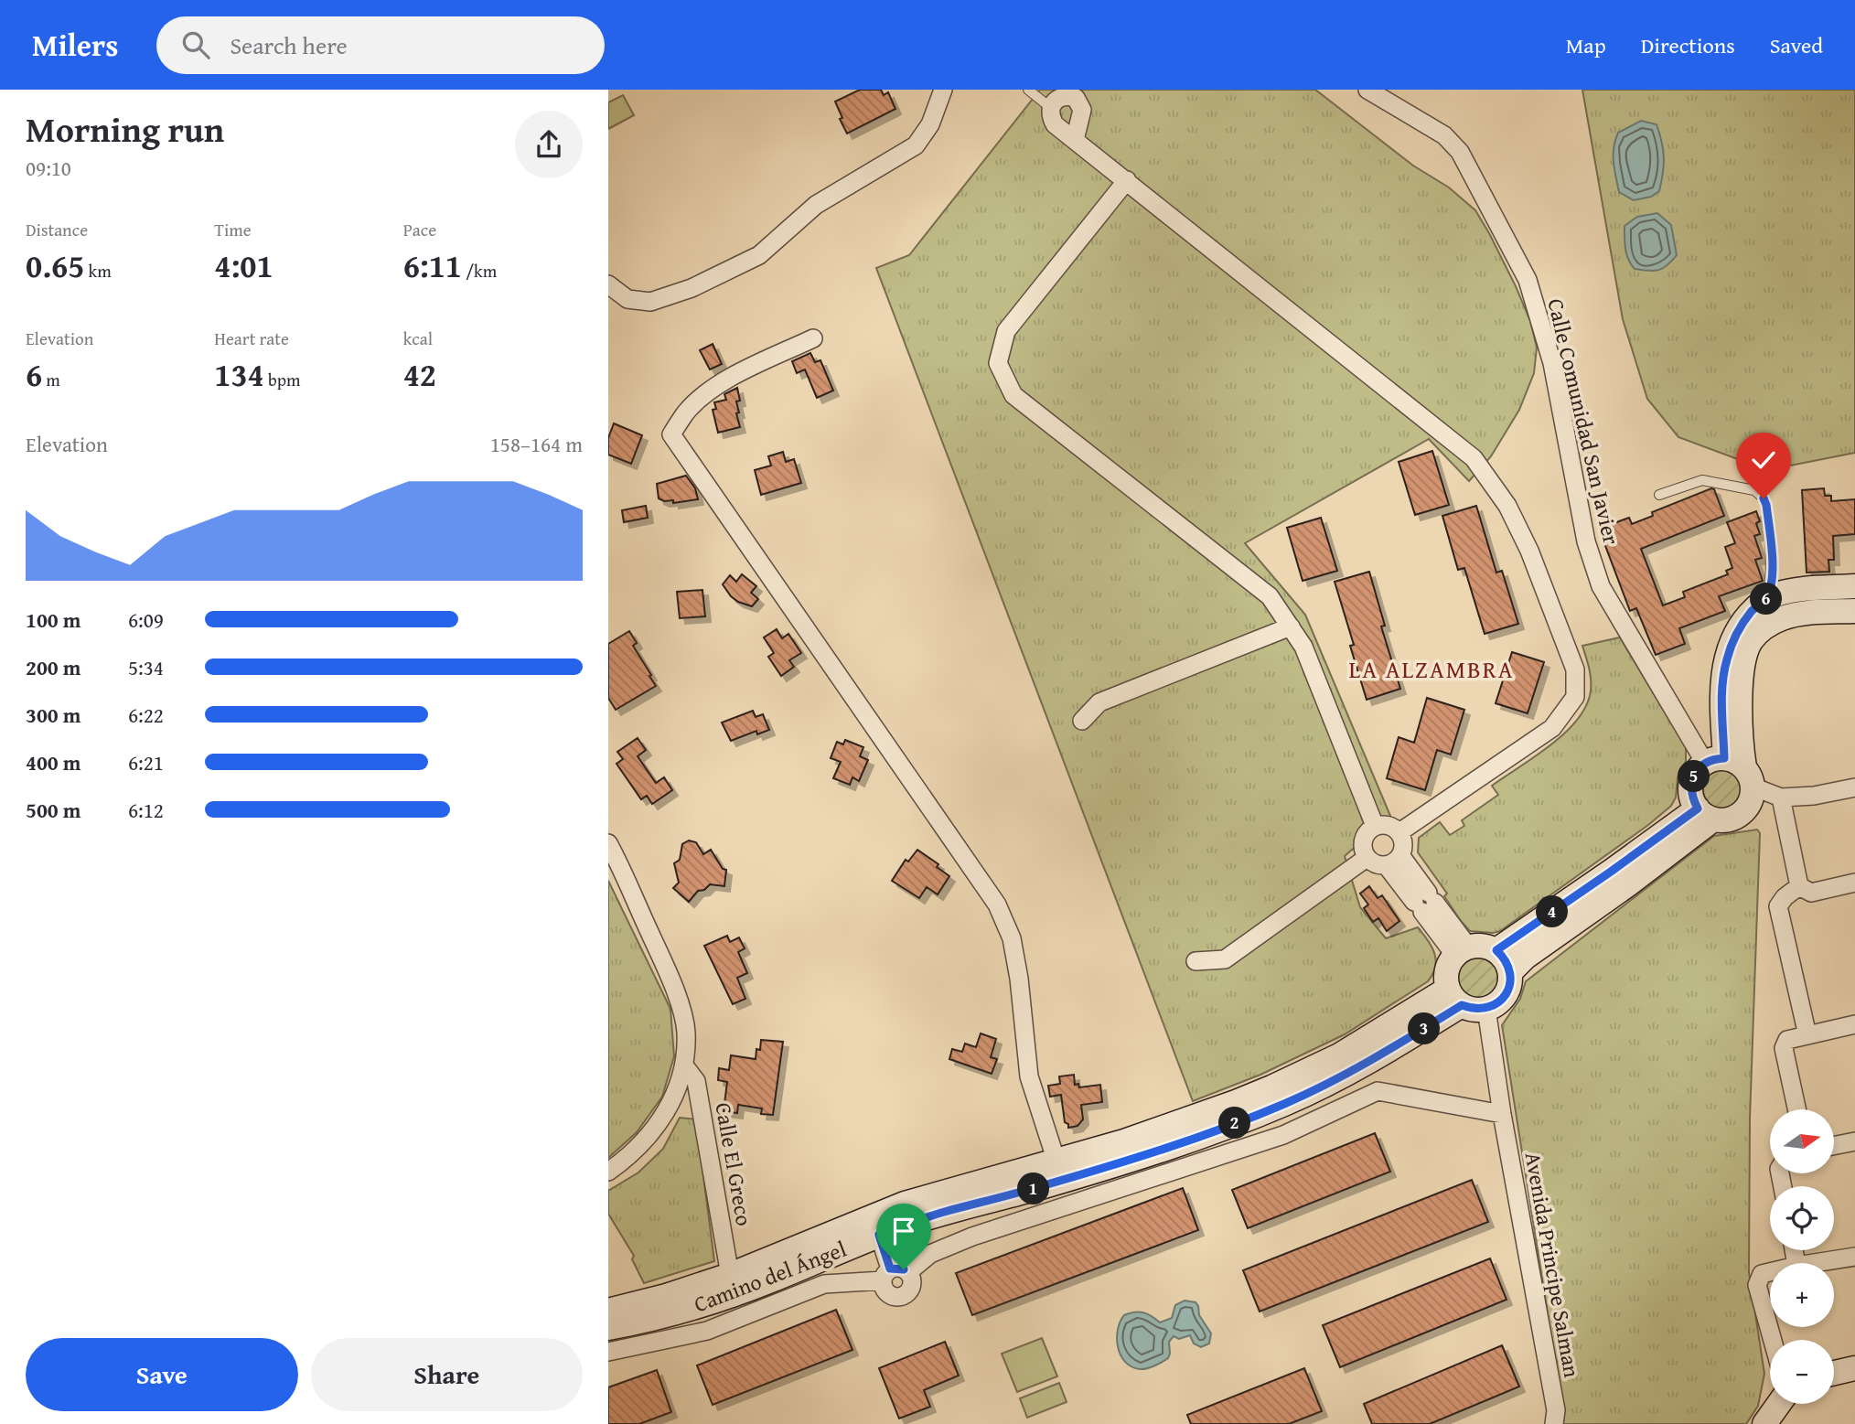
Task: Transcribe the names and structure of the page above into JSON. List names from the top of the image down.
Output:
{
  "streets": {
    "street": [
      "Calle Comunidad San Javier",
      "Calle El Greco",
      "Avenida Principe Salman",
      "Camino del Ángel"
    ]
  },
  "crossings": [
    ["Calle El Greco", "Camino del Ángel"],
    ["Avenida Principe Salman", "Camino del Ángel"]
  ],
  "districts": ["LA ALZAMBRA"],
  "north": "right",
  "page": {
    "header": "Milers",
    "search": "Search here",
    "nav": ["Map", "Directions", "Saved"],
    "heading": ["Morning run", "09:10"],
    "stats": [
      ["Distance", "0.65 km"],
      ["Time", "4:01"],
      ["Pace", "6:11 /km"],
      ["Elevation", "6 m"],
      ["Heart rate", "134 bpm"],
      ["kcal", "42"]
    ],
    "chart": ["Elevation", "158–164 m"],
    "pins": [
      "6",
      "5",
      "4",
      "3",
      "2",
      "1"
    ],
    "list": [
      {
        "name": "100 m",
        "note": "6:09"
      },
      {
        "name": "200 m",
        "note": "5:34"
      },
      {
        "name": "300 m",
        "note": "6:22"
      },
      {
        "name": "400 m",
        "note": "6:21"
      },
      {
        "name": "500 m",
        "note": "6:12"
      }
    ],
    "map_buttons": ["+", "−"],
    "buttons": ["Save", "Share"]
  }
}
